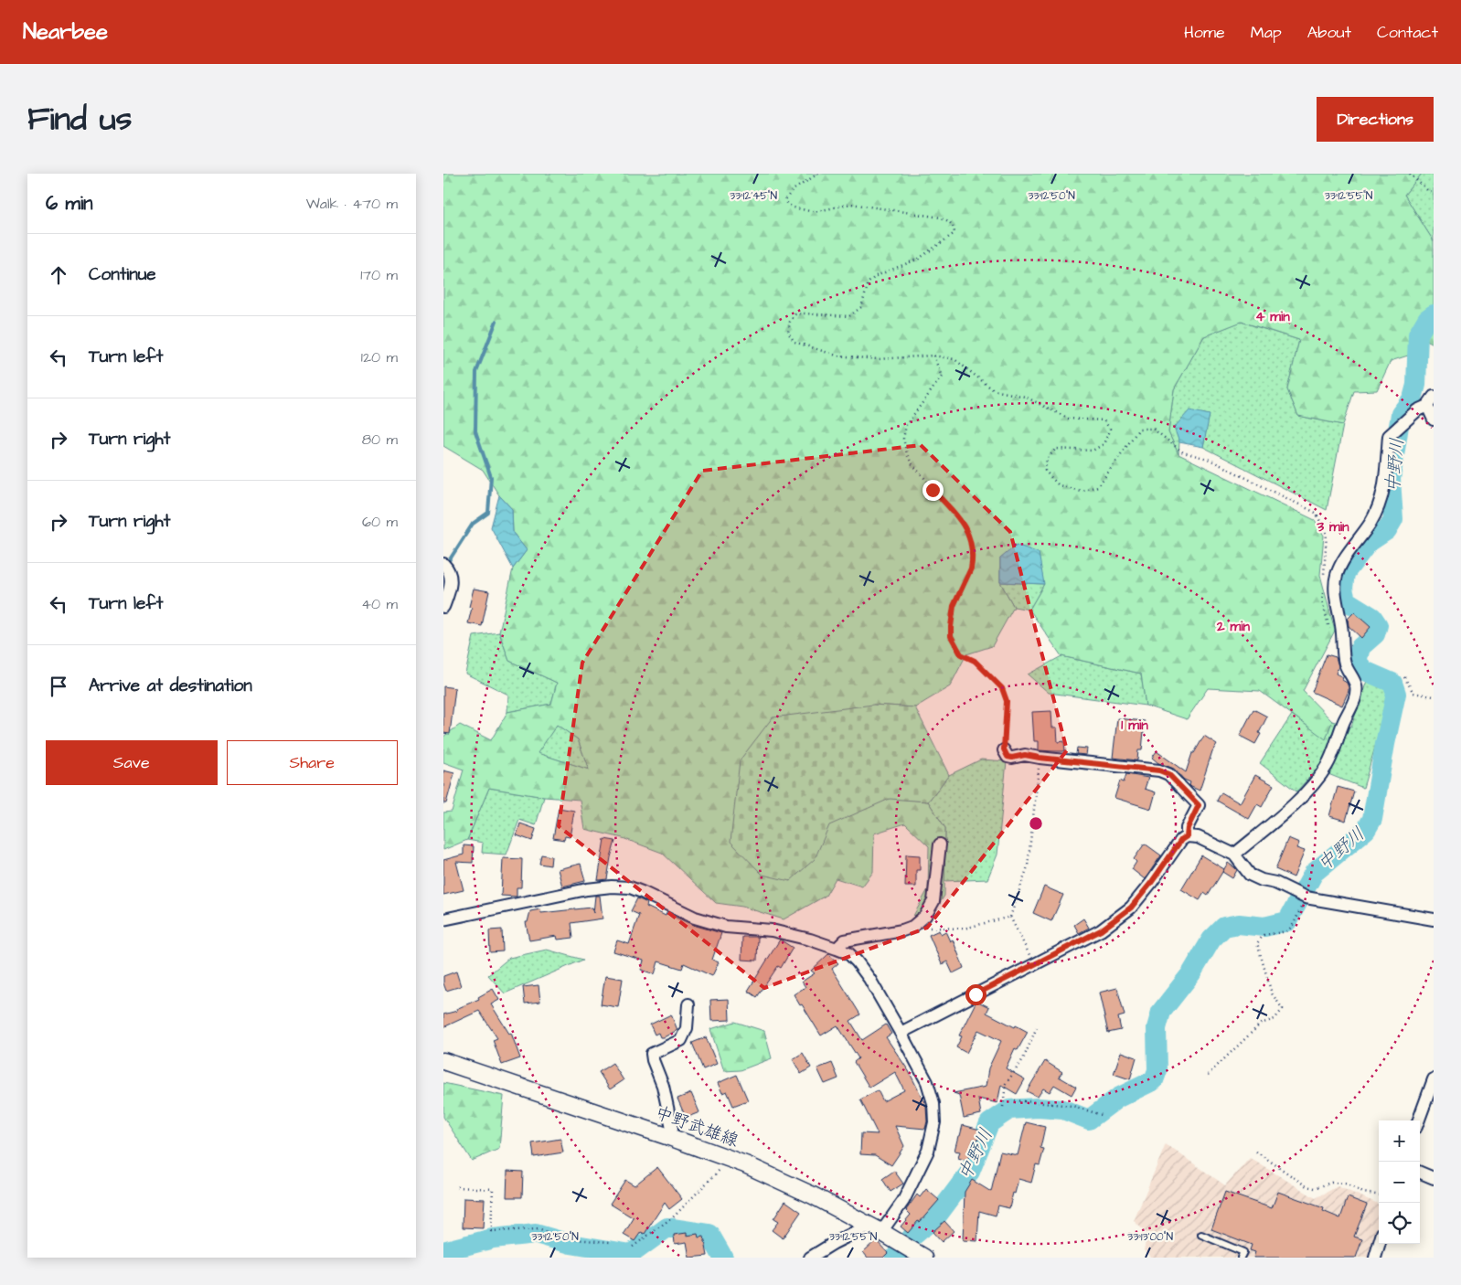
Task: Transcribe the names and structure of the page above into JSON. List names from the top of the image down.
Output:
{
  "streets": {
    "main road": ["中野武雄線"]
  },
  "water": ["中野川"],
  "page": {
    "header": "Nearbee",
    "nav": [
      "Home",
      "Map",
      "About",
      "Contact"
    ],
    "title": "Find us",
    "buttons": [
      "Directions",
      ["Save", "Share"]
    ],
    "heading": ["6 min", "Walk · 470 m"],
    "list": [
      ["Continue", "170 m"],
      ["Turn left", "120 m"],
      ["Turn right", "80 m"],
      ["Turn right", "60 m"],
      ["Turn left", "40 m"],
      "Arrive at destination"
    ],
    "map_buttons": ["+", "−"]
  },
  "coordinates": [
    "33°12'45\"N",
    "33°12'50\"N",
    "33°12'55\"N",
    "33°13'00\"N"
  ],
  "rings": [
    "4 min",
    "3 min",
    "2 min",
    "1 min"
  ]
}
